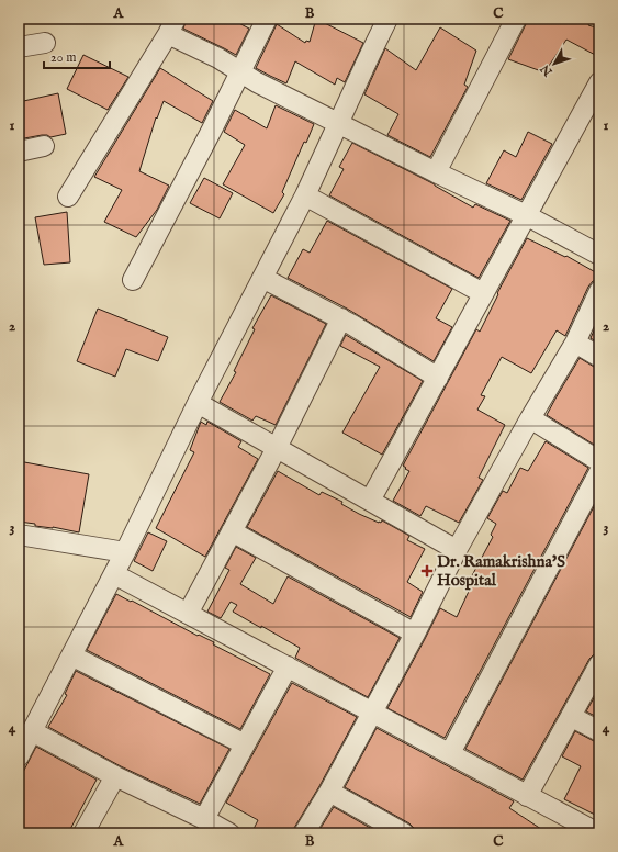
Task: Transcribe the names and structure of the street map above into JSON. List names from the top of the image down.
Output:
{
  "places": {
    "health": ["Dr. Ramakrishna'S Hospital"]
  },
  "scale_bar": "20 m",
  "north": "bottom left",
  "grid": {
    "columns": ["A", "B", "C"],
    "rows": [
      "1",
      "2",
      "3",
      "4"
    ]
  }
}
